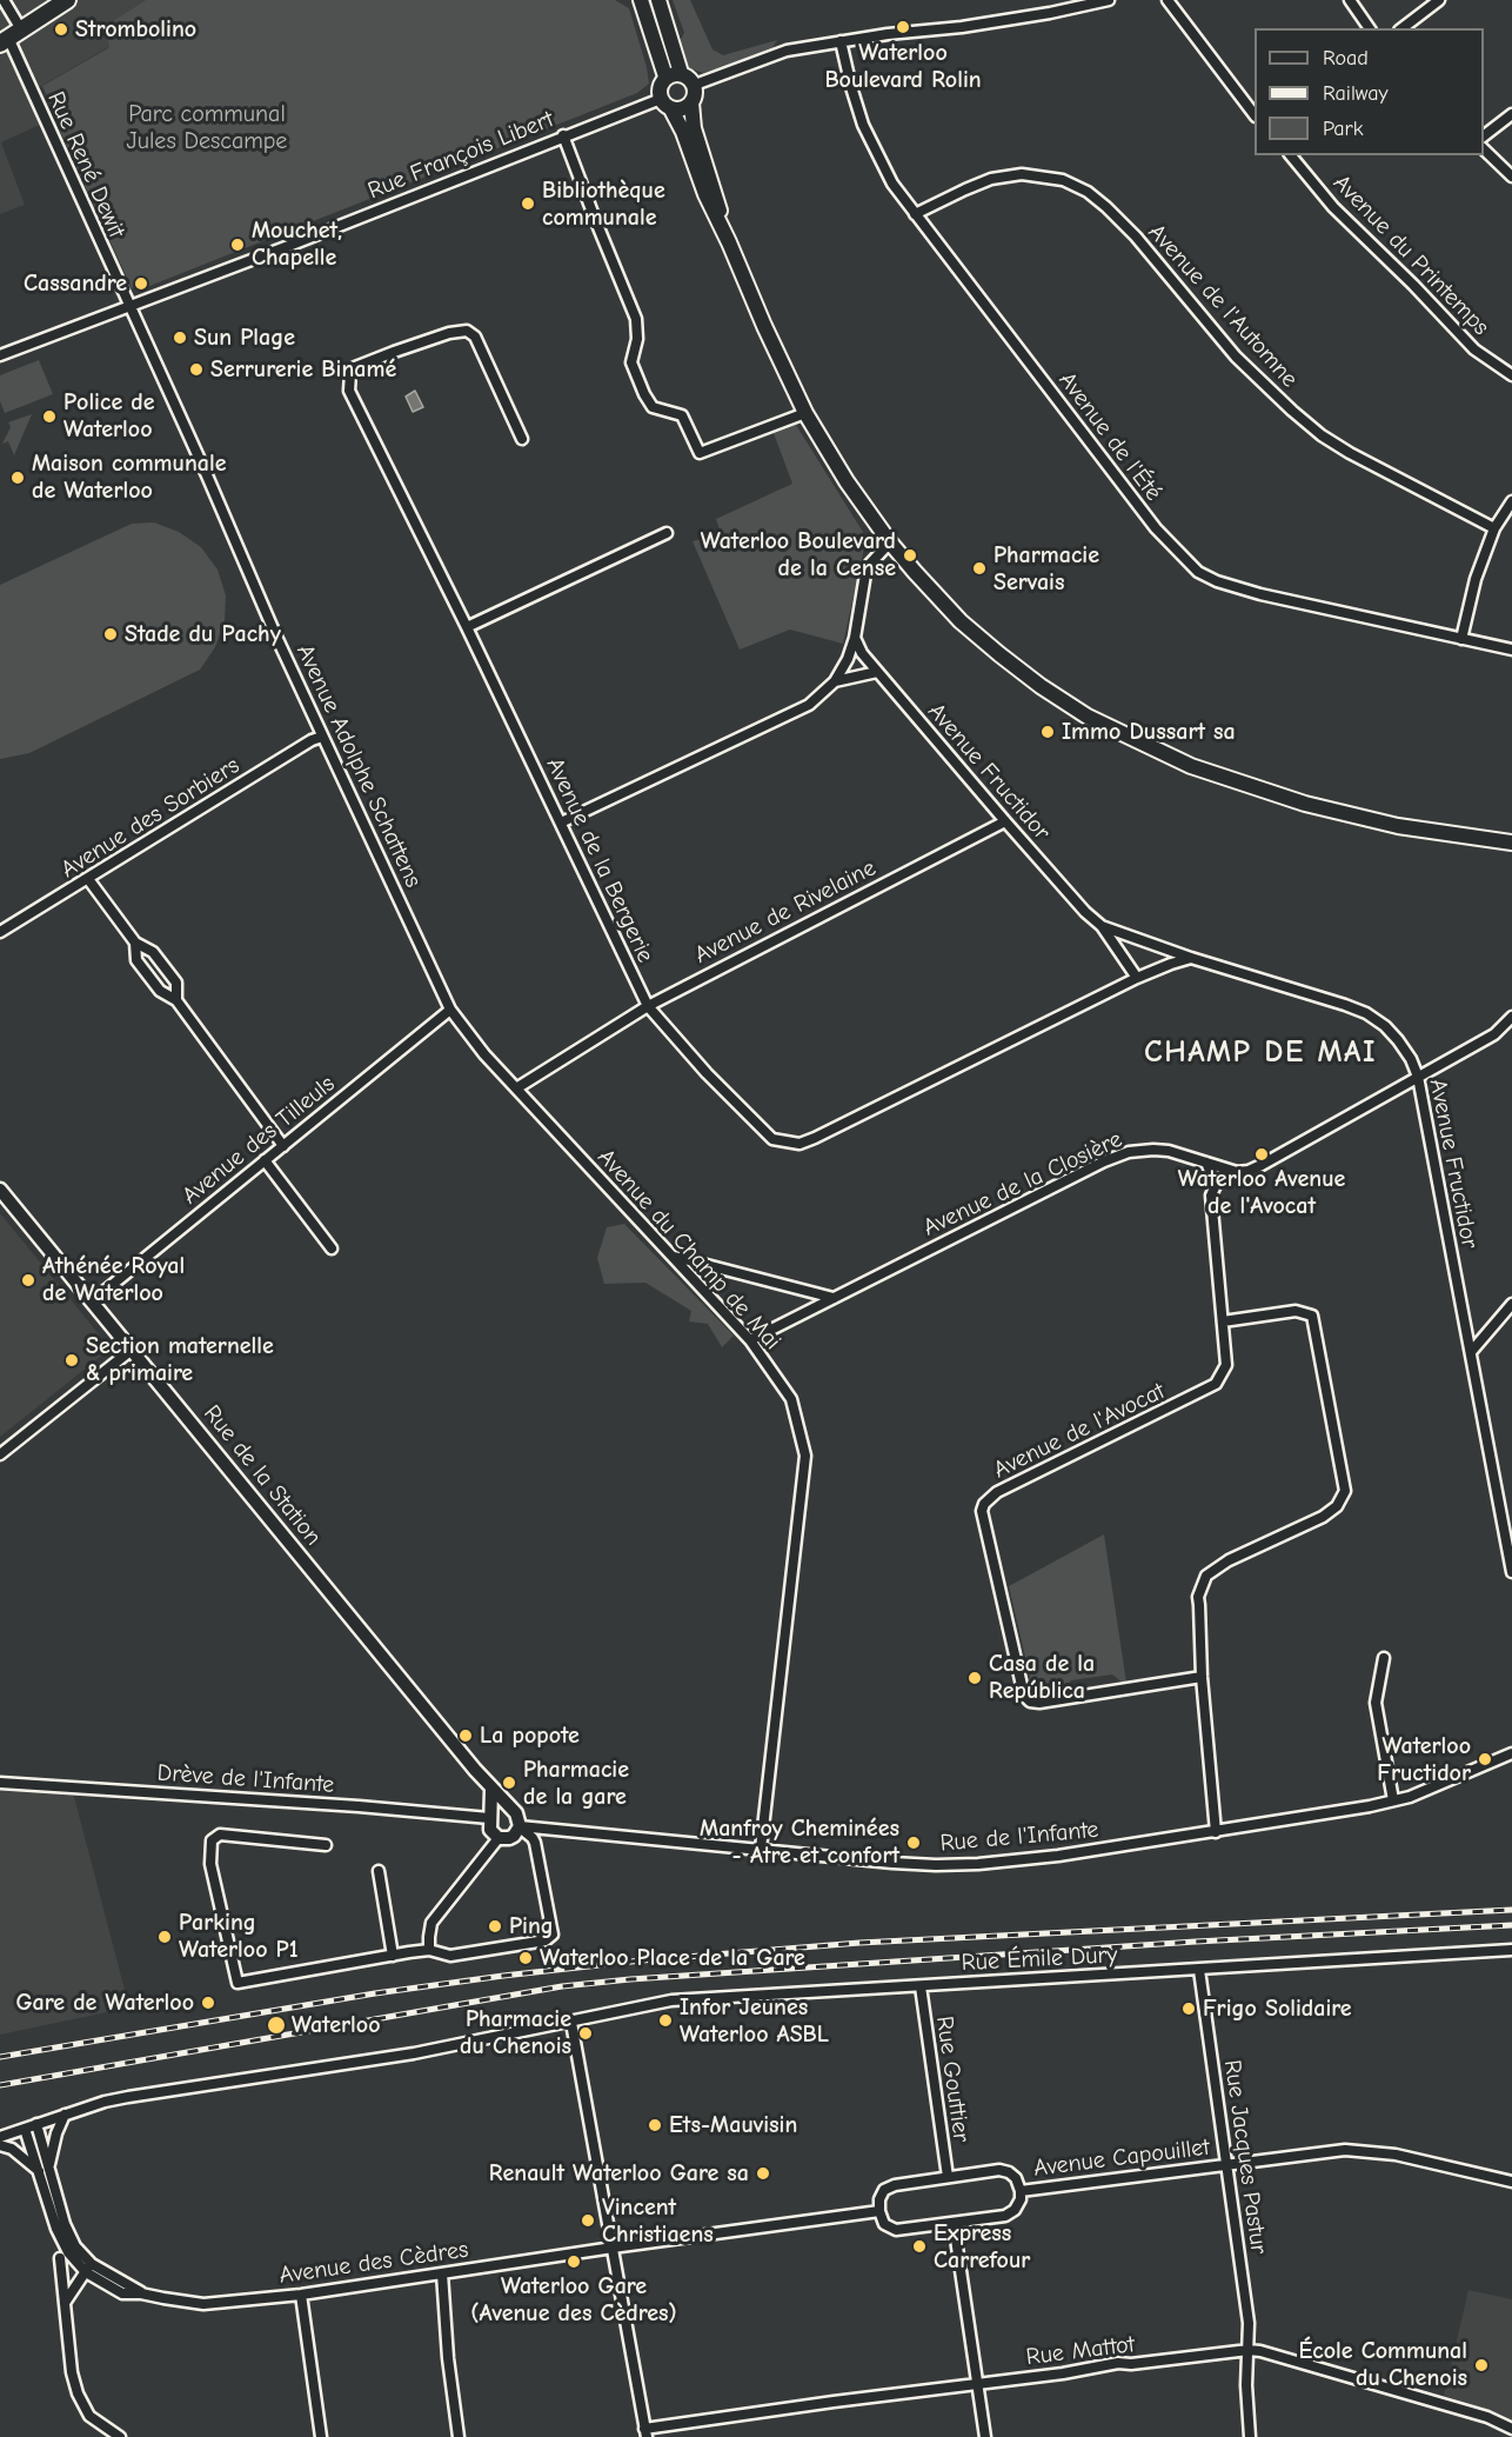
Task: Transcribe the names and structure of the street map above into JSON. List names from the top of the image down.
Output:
{
  "streets": {
    "street": [
      "Rue François Libert",
      "Rue René Dewit",
      "Avenue du Printemps",
      "Avenue de l'Automne",
      "Avenue de l'Été",
      "Avenue Adolphe Schattens",
      "Avenue Fructidor",
      "Avenue des Sorbiers",
      "Avenue de la Bergerie",
      "Avenue de Rivelaine",
      "Avenue des Tilleuls",
      "Avenue de la Closière",
      "Avenue du Champ de Mai",
      "Avenue de l'Avocat",
      "Rue de la Station",
      "Drève de l'Infante",
      "Rue de l'Infante",
      "Rue Émile Dury",
      "Rue Gouttier",
      "Rue Jacques Pastur",
      "Avenue Capouillet",
      "Avenue des Cèdres",
      "Rue Mattot"
    ]
  },
  "crossings": [
    ["Rue François Libert", "Rue René Dewit"],
    ["Rue François Libert", "Avenue Adolphe Schattens"],
    ["Rue René Dewit", "Avenue Adolphe Schattens"],
    ["Avenue de l'Automne", "Avenue de l'Été"],
    ["Avenue Adolphe Schattens", "Avenue des Sorbiers"],
    ["Avenue Adolphe Schattens", "Avenue des Tilleuls"],
    ["Avenue Adolphe Schattens", "Avenue du Champ de Mai"],
    ["Avenue Fructidor", "Avenue de la Bergerie"],
    ["Avenue Fructidor", "Avenue de Rivelaine"],
    ["Avenue de la Bergerie", "Avenue de Rivelaine"],
    ["Avenue de Rivelaine", "Avenue du Champ de Mai"],
    ["Avenue des Tilleuls", "Avenue du Champ de Mai"],
    ["Avenue des Tilleuls", "Rue de la Station"],
    ["Avenue de la Closière", "Avenue du Champ de Mai"],
    ["Avenue de la Closière", "Avenue de l'Avocat"],
    ["Avenue du Champ de Mai", "Rue de l'Infante"],
    ["Rue de la Station", "Drève de l'Infante"],
    ["Rue de la Station", "Rue de l'Infante"],
    ["Drève de l'Infante", "Rue de l'Infante"],
    ["Rue Émile Dury", "Rue Gouttier"],
    ["Rue Émile Dury", "Rue Jacques Pastur"],
    ["Rue Émile Dury", "Avenue des Cèdres"],
    ["Rue Jacques Pastur", "Avenue Capouillet"],
    ["Rue Jacques Pastur", "Rue Mattot"]
  ],
  "districts": ["CHAMP DE MAI"],
  "parks": ["Parc communal Jules Descampe"],
  "places": [
    "Waterloo Boulevard Rolin",
    "Strombolino",
    "Bibliothèque communale",
    "Mouchet, Chapelle",
    "Cassandre",
    "Sun Plage",
    "Serrurerie Binamé",
    "Police de Waterloo",
    "Maison communale de Waterloo",
    "Waterloo Boulevard de la Cense",
    "Pharmacie Servais",
    "Stade du Pachy",
    "Immo Dussart sa",
    "Waterloo Avenue de l'Avocat",
    "Athénée Royal de Waterloo",
    "Section maternelle & primaire",
    "Casa de la República",
    "La popote",
    "Waterloo Fructidor",
    "Pharmacie de la gare",
    "Manfroy Cheminées - Atre et confort",
    "Ping",
    "Parking Waterloo P1",
    "Waterloo Place de la Gare",
    "Gare de Waterloo",
    "Frigo Solidaire",
    "Infor Jeunes Waterloo ASBL",
    "Waterloo",
    "Pharmacie du Chenois",
    "Ets-Mauvisin",
    "Renault Waterloo Gare sa",
    "Vincent Christiaens",
    "Express Carrefour",
    "Waterloo Gare (Avenue des Cèdres)",
    "École Communal du Chenois"
  ],
  "legend": ["Road", "Railway", "Park"]
}
